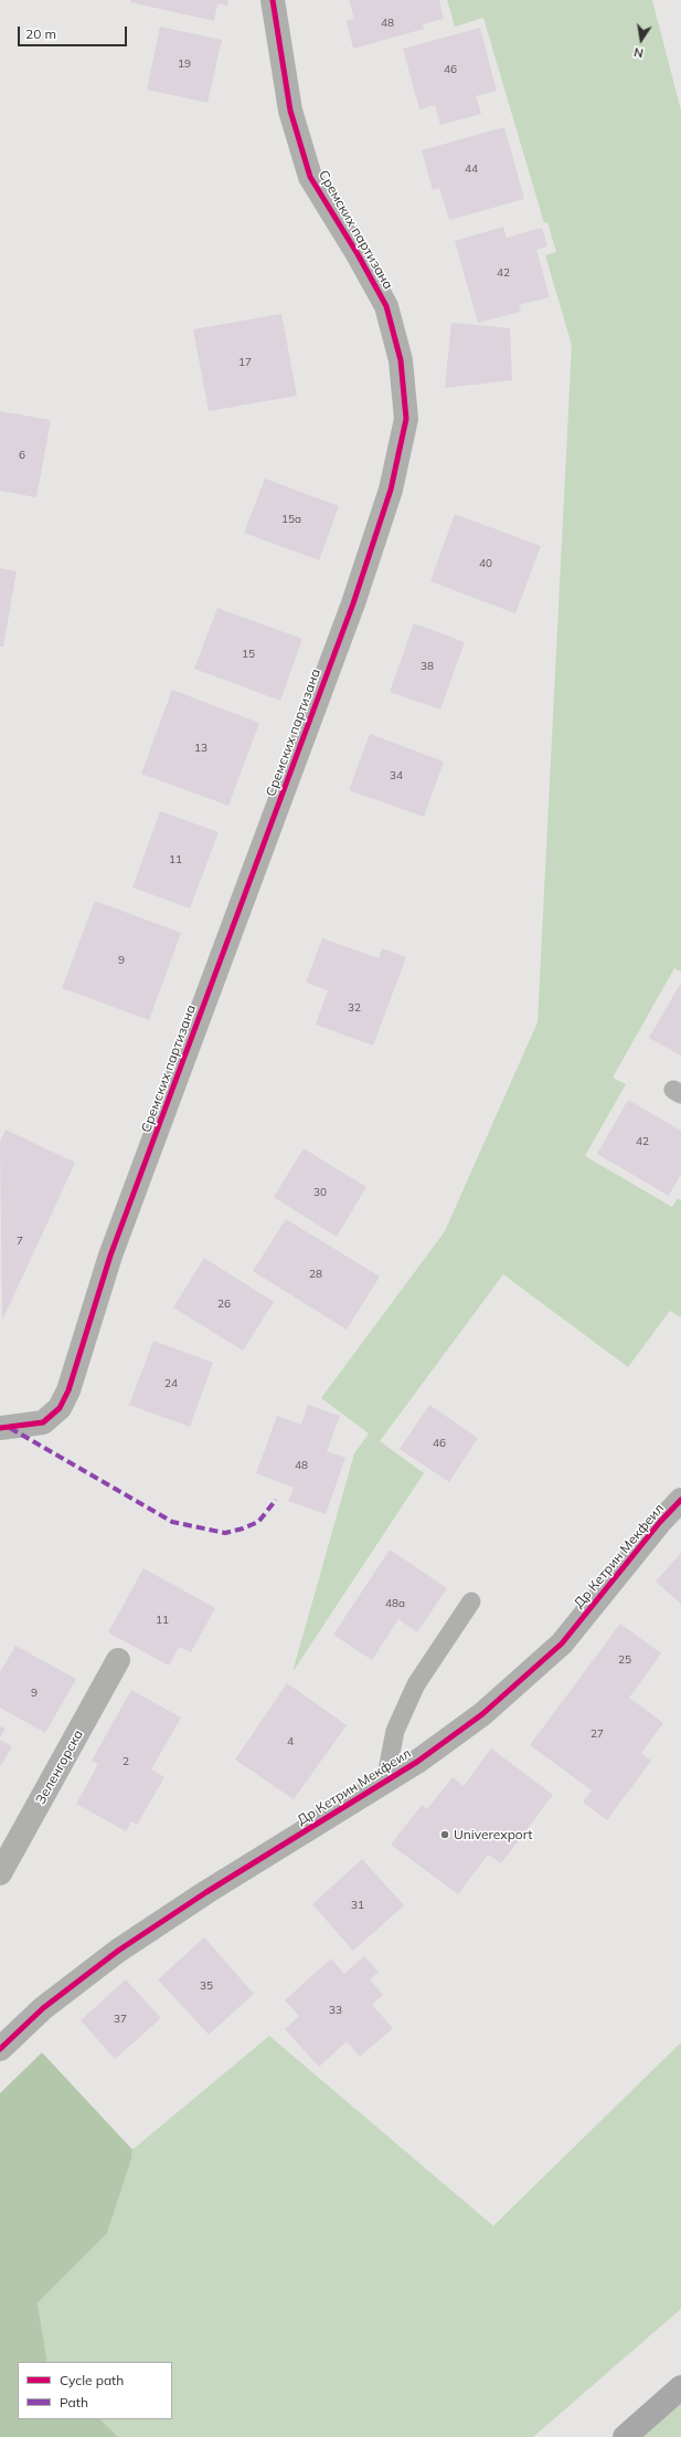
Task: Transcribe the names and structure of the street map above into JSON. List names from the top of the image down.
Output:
{
  "streets": {
    "street": ["Сремских партизана", "Др Кетрин Мекфеил", "Зеленгорска"]
  },
  "places": ["Univerexport"],
  "house_numbers": [
    "48",
    "19",
    "46",
    "44",
    "42",
    "17",
    "6",
    "15a",
    "40",
    "15",
    "38",
    "13",
    "34",
    "11",
    "9",
    "32",
    "42",
    "30",
    "7",
    "28",
    "26",
    "24",
    "46",
    "48",
    "48a",
    "11",
    "25",
    "9",
    "27",
    "4",
    "2",
    "31",
    "35",
    "33",
    "37"
  ],
  "legend": ["Cycle path", "Path"],
  "scale_bar": "20 m",
  "north": "bottom"
}
